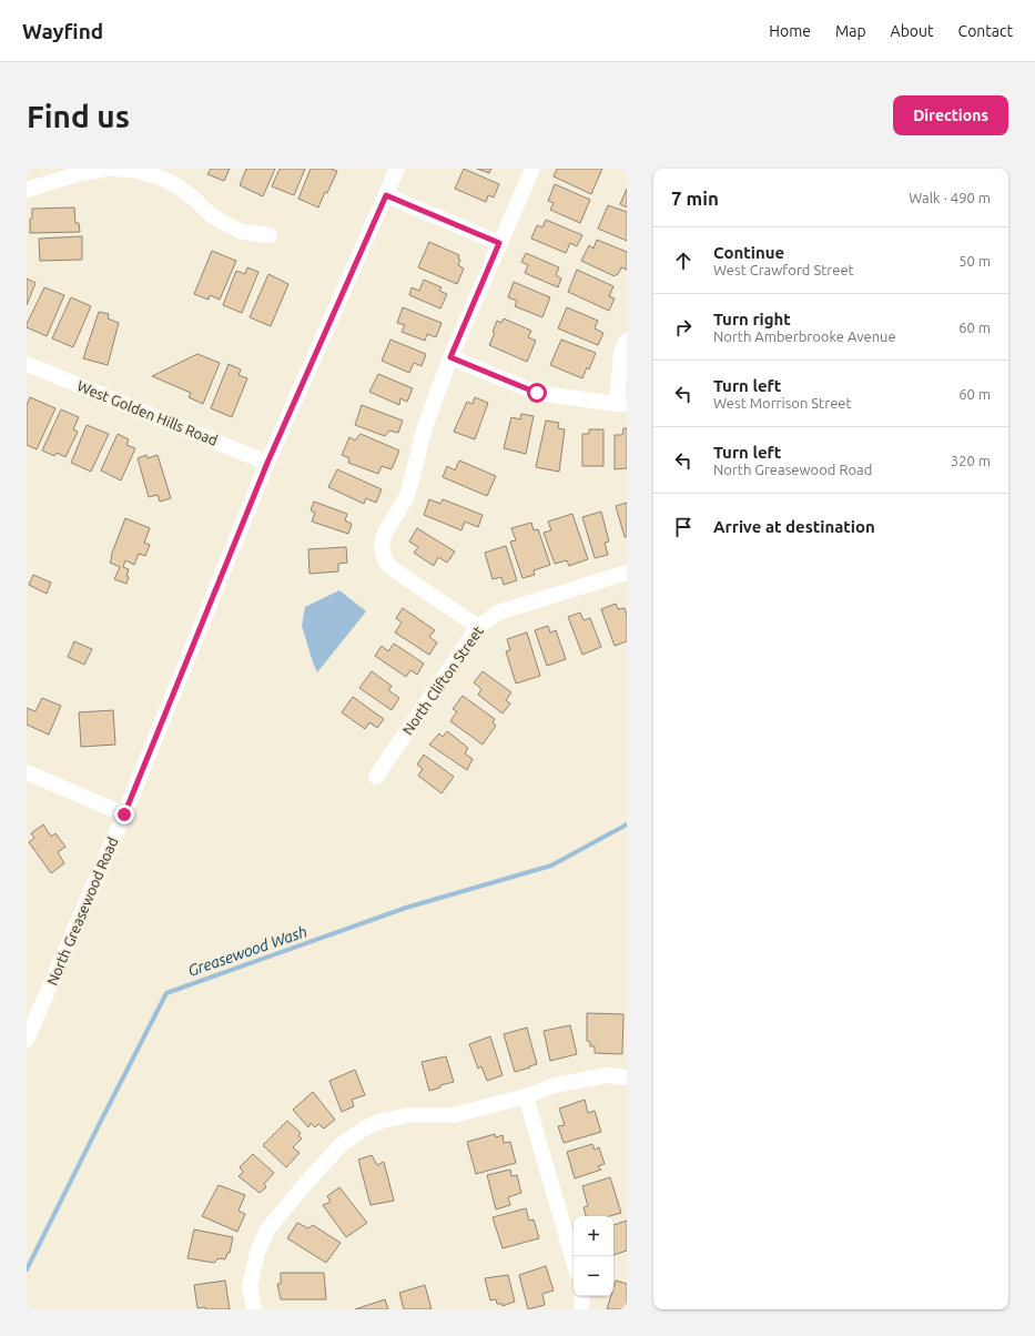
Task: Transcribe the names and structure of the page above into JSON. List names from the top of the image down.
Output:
{
  "streets": {
    "street": ["West Golden Hills Road", "North Clifton Street", "North Greasewood Road"]
  },
  "crossings": [
    ["West Golden Hills Road", "North Greasewood Road"]
  ],
  "water": ["Greasewood Wash"],
  "page": {
    "header": "Wayfind",
    "nav": [
      "Home",
      "Map",
      "About",
      "Contact"
    ],
    "buttons": "Directions",
    "title": "Find us",
    "heading": ["7 min", "Walk · 490 m"],
    "list": [
      ["Continue", "West Crawford Street", "50 m"],
      ["Turn right", "North Amberbrooke Avenue", "60 m"],
      ["Turn left", "West Morrison Street", "60 m"],
      ["Turn left", "North Greasewood Road", "320 m"],
      "Arrive at destination"
    ],
    "map_buttons": ["+", "−"]
  }
}
